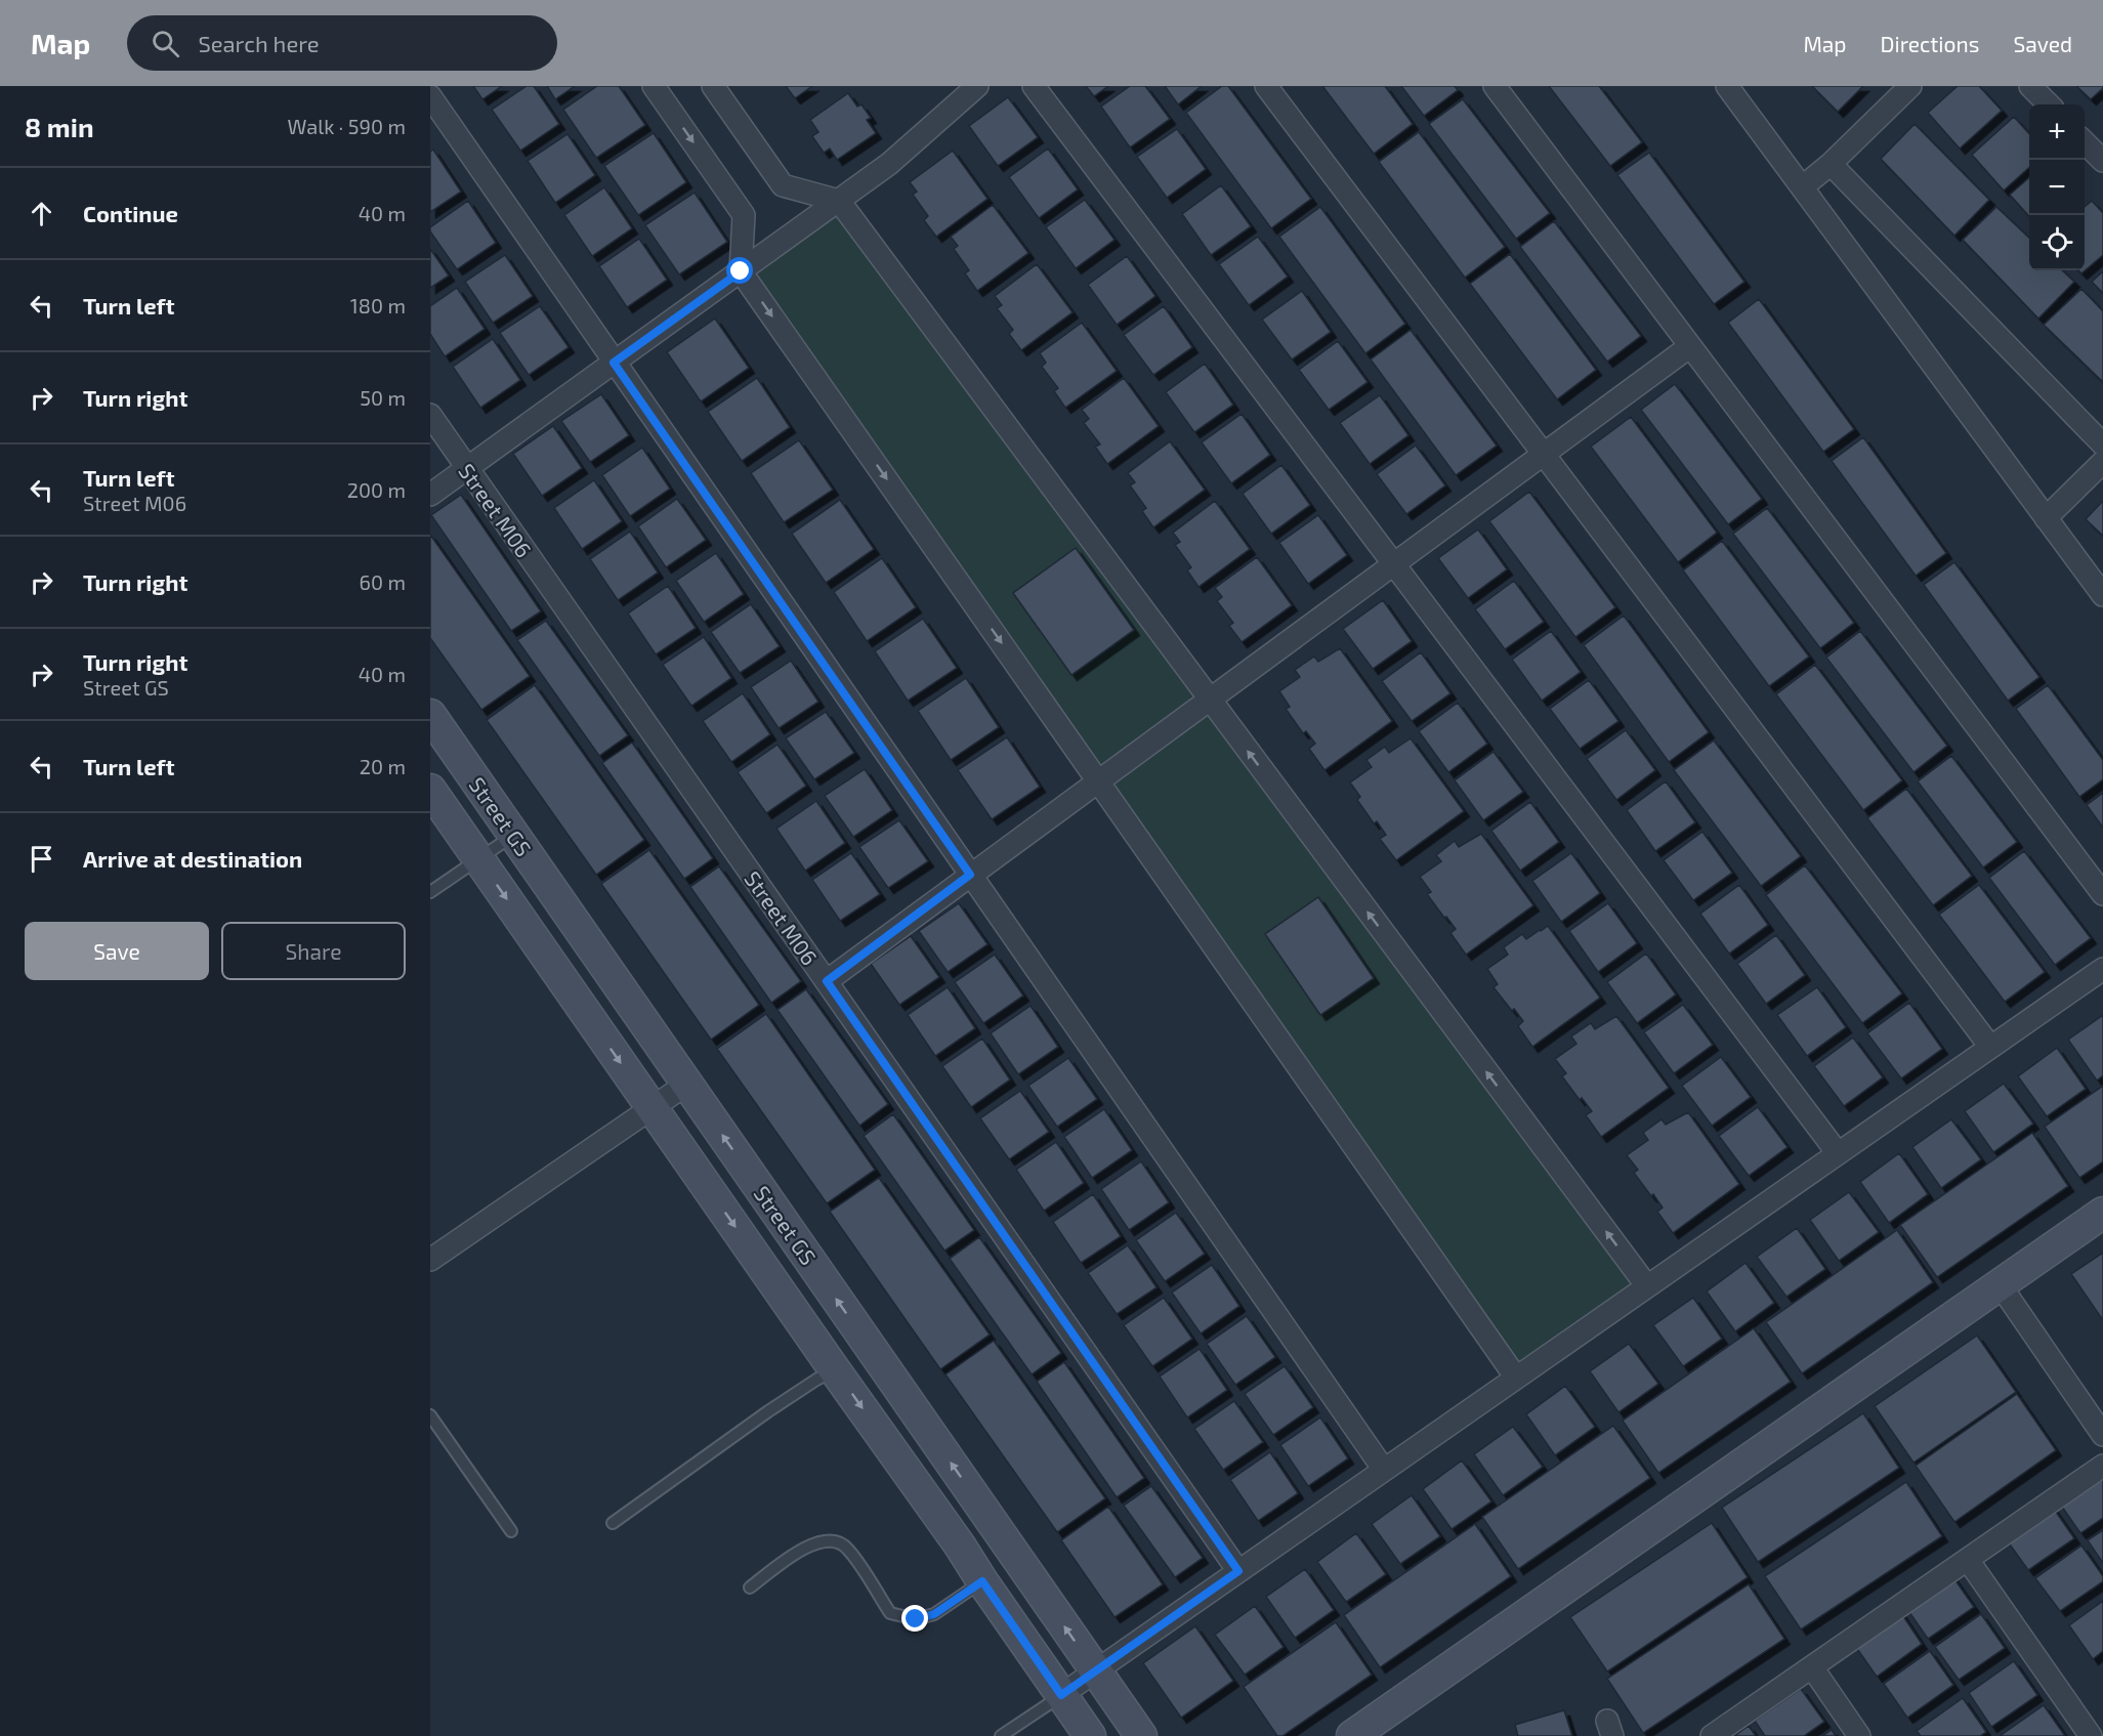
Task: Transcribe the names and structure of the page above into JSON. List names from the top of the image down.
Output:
{
  "streets": {
    "street": ["Street M06", "Street GS"]
  },
  "page": {
    "header": "Map",
    "search": "Search here",
    "nav": ["Map", "Directions", "Saved"],
    "heading": ["8 min", "Walk · 590 m"],
    "map_buttons": ["+", "−"],
    "list": [
      ["Continue", "40 m"],
      ["Turn left", "180 m"],
      ["Turn right", "50 m"],
      ["Turn left", "Street M06", "200 m"],
      ["Turn right", "60 m"],
      ["Turn right", "Street GS", "40 m"],
      ["Turn left", "20 m"],
      "Arrive at destination"
    ],
    "buttons": ["Save", "Share"]
  }
}
